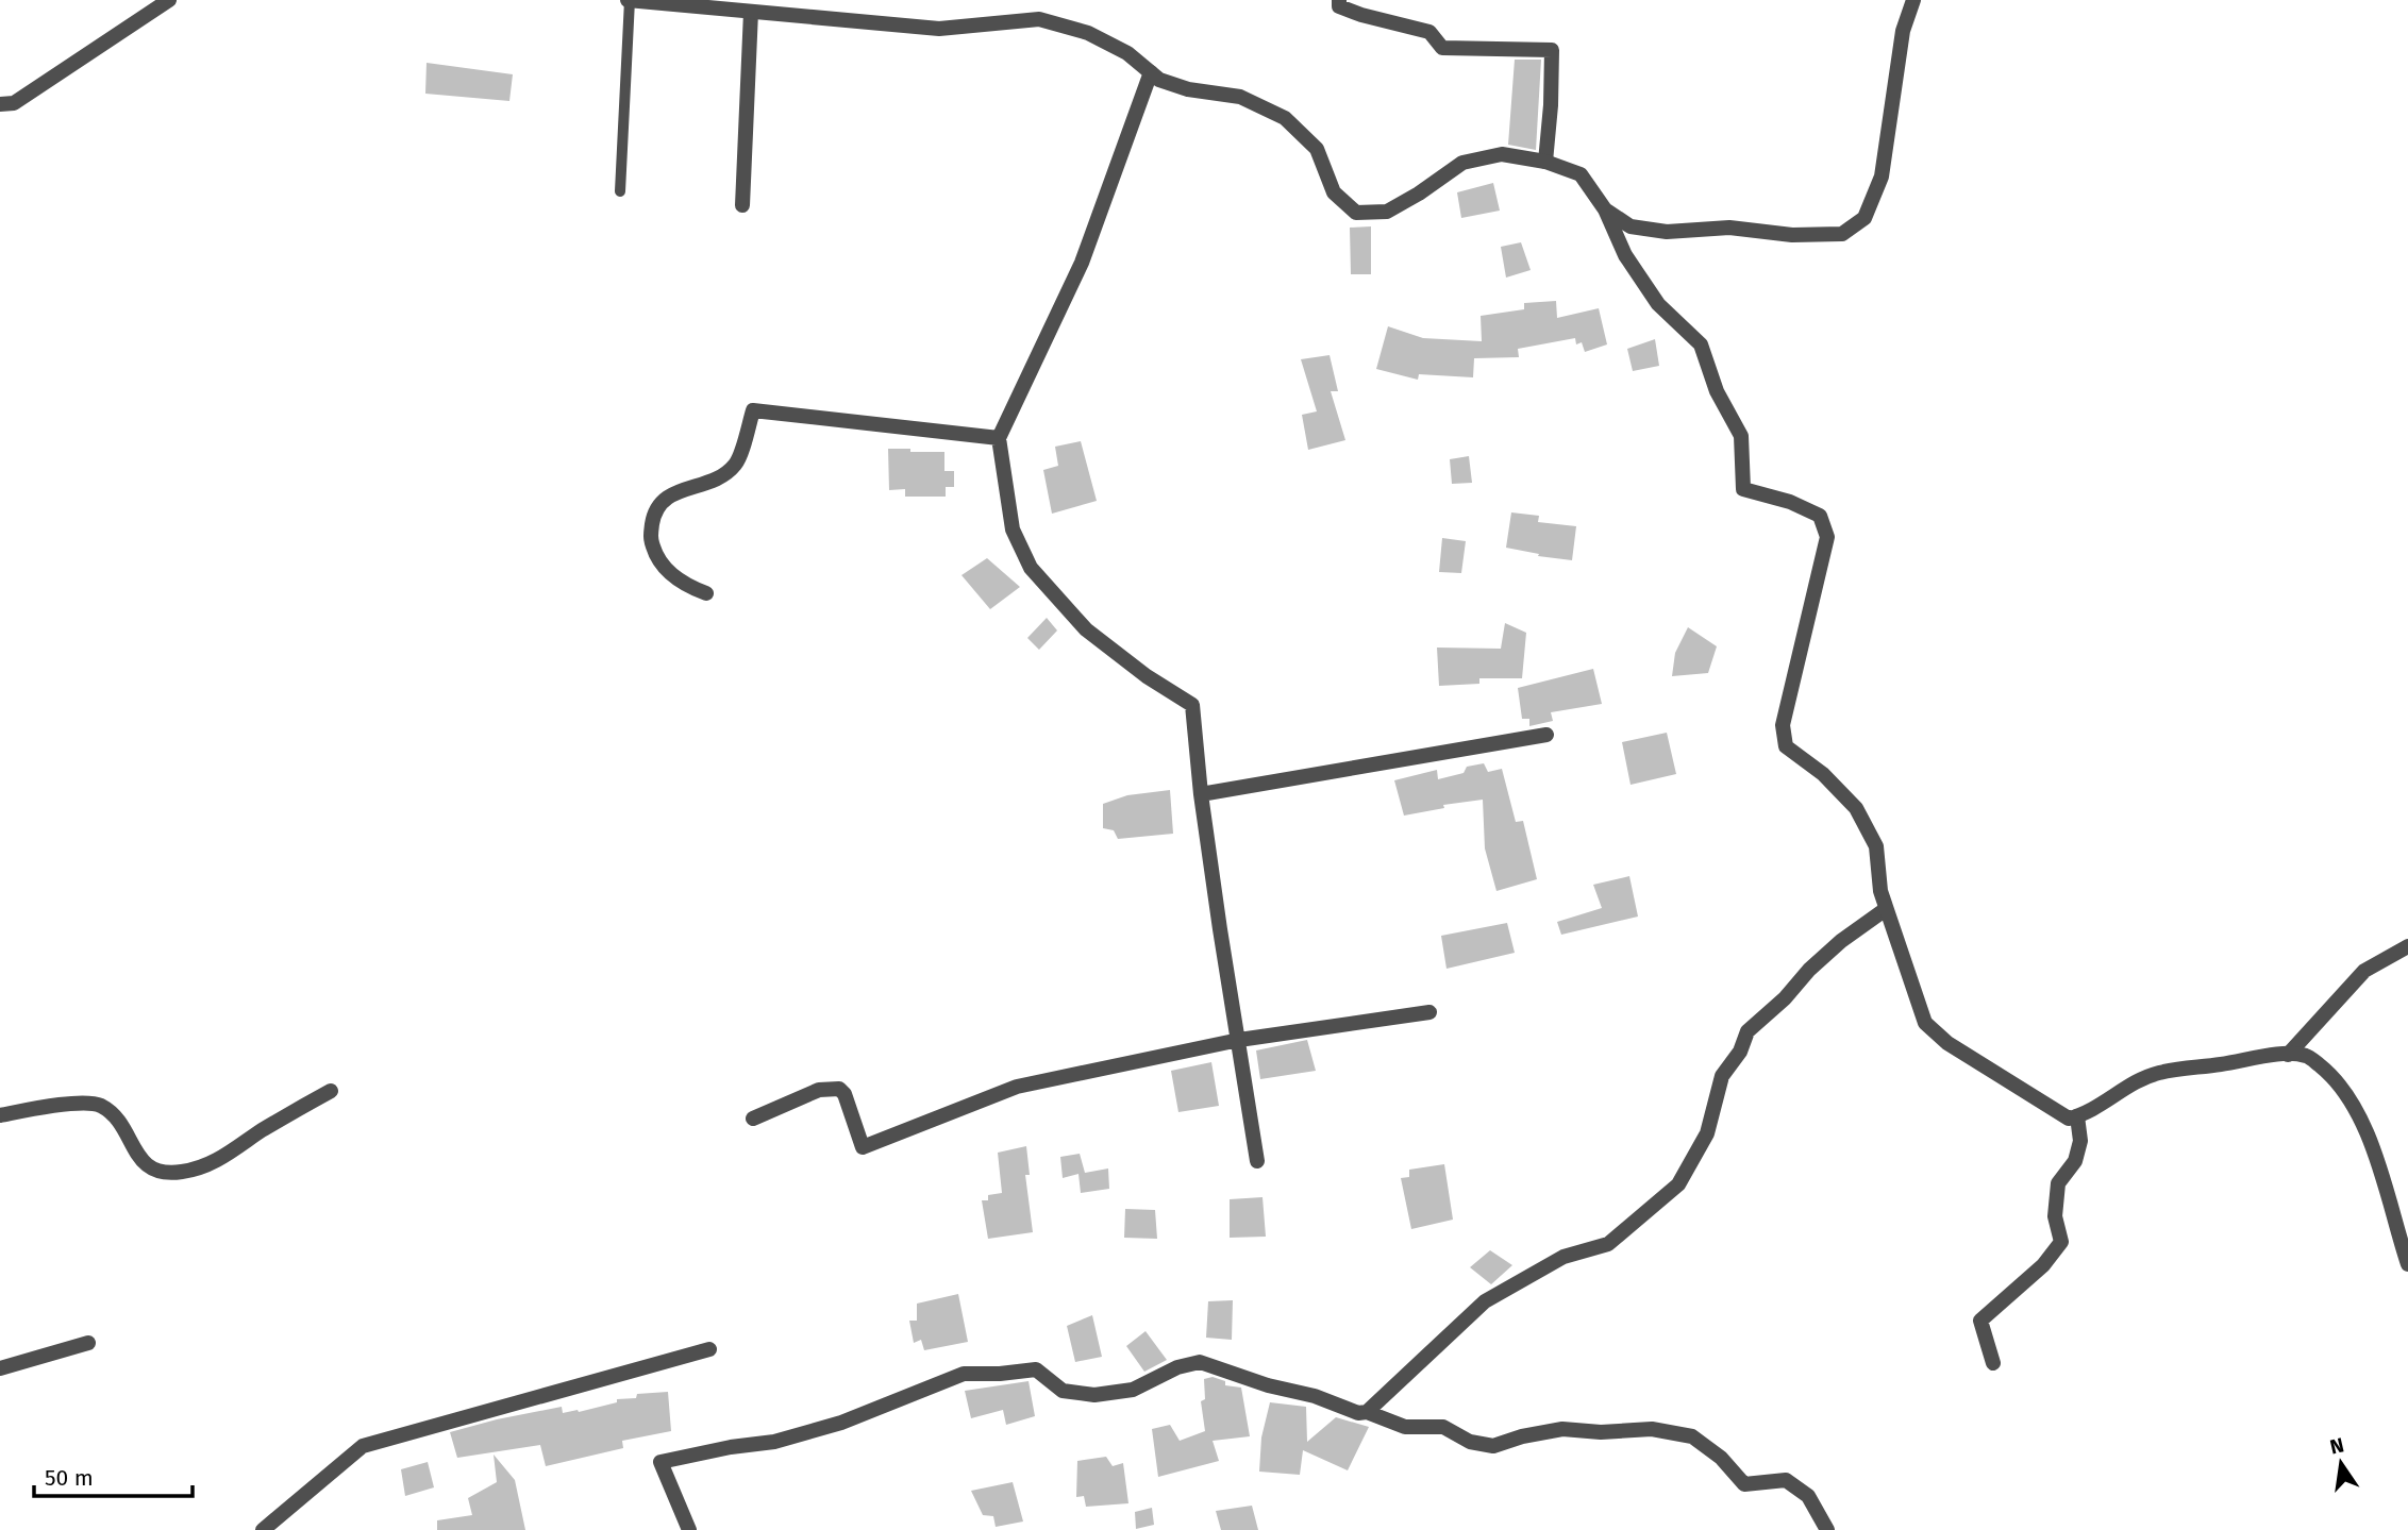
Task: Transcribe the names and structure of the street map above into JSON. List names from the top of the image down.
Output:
{
  "scale_bar": "50 m",
  "north": "top"
}
